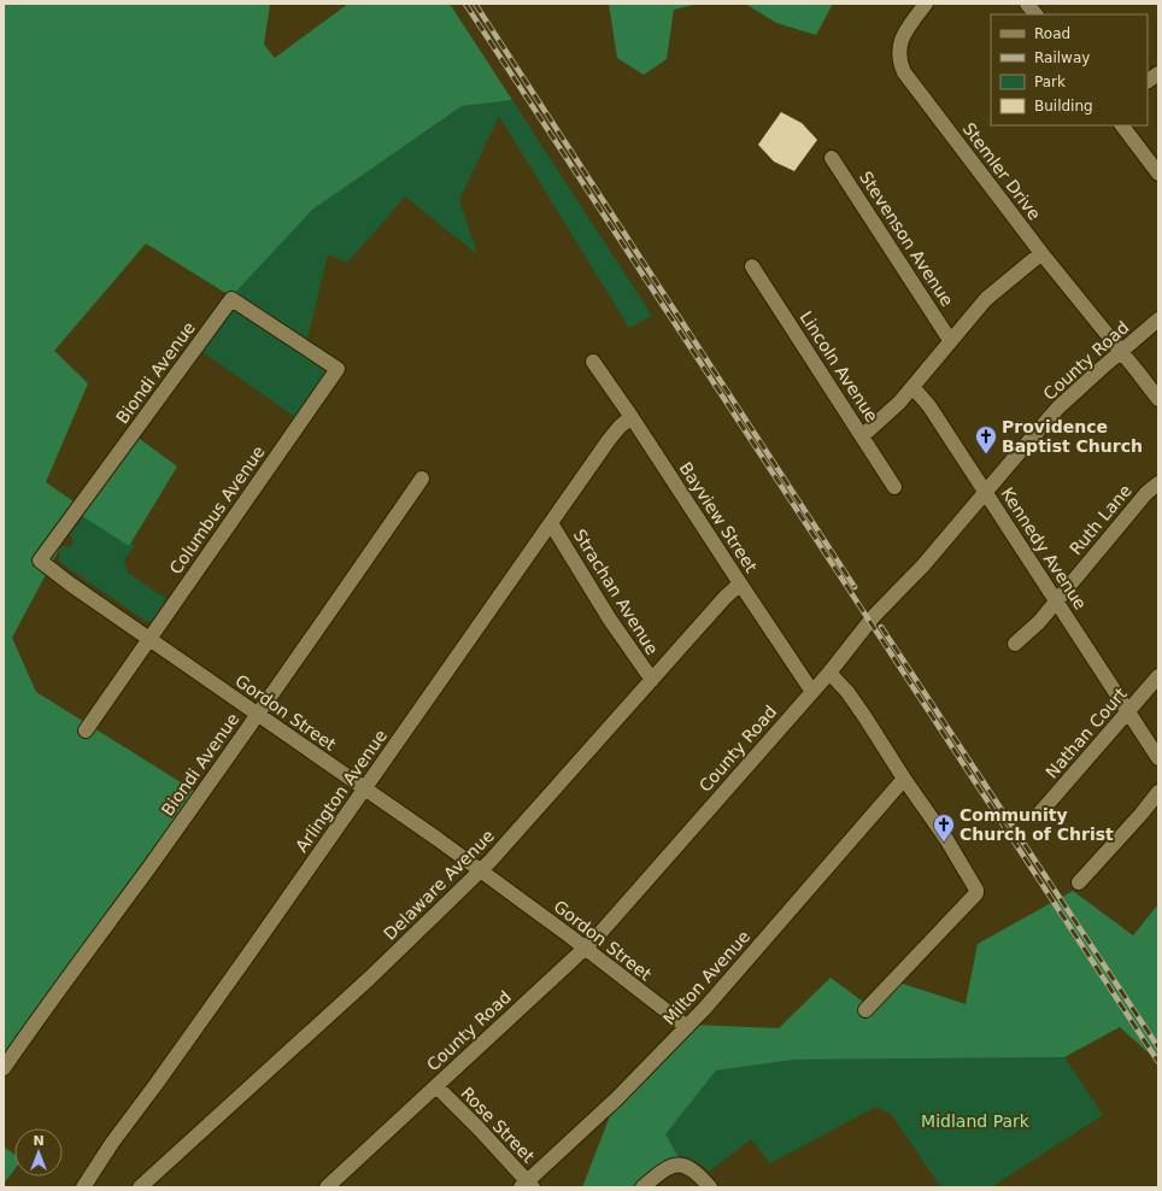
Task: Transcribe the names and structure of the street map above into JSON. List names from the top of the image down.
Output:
{
  "streets": {
    "street": [
      "Stemler Drive",
      "Stevenson Avenue",
      "County Road",
      "Lincoln Avenue",
      "Biondi Avenue",
      "Columbus Avenue",
      "Bayview Street",
      "Ruth Lane",
      "Kennedy Avenue",
      "Strachan Avenue",
      "Gordon Street",
      "Nathan Court",
      "Arlington Avenue",
      "Delaware Avenue",
      "Milton Avenue",
      "Rose Street"
    ]
  },
  "crossings": [
    ["Stemler Drive", "County Road"],
    ["County Road", "Bayview Street"],
    ["County Road", "Kennedy Avenue"],
    ["County Road", "Gordon Street"],
    ["County Road", "Rose Street"],
    ["Biondi Avenue", "Columbus Avenue"],
    ["Biondi Avenue", "Gordon Street"],
    ["Columbus Avenue", "Gordon Street"],
    ["Bayview Street", "Arlington Avenue"],
    ["Bayview Street", "Delaware Avenue"],
    ["Ruth Lane", "Kennedy Avenue"],
    ["Kennedy Avenue", "Nathan Court"],
    ["Strachan Avenue", "Arlington Avenue"],
    ["Strachan Avenue", "Delaware Avenue"],
    ["Gordon Street", "Arlington Avenue"],
    ["Gordon Street", "Delaware Avenue"],
    ["Gordon Street", "Milton Avenue"],
    ["Milton Avenue", "Rose Street"]
  ],
  "parks": ["Midland Park"],
  "places": {
    "church": ["Providence Baptist Church", "Community Church of Christ"]
  },
  "legend": [
    "Road",
    "Railway",
    "Park",
    "Building"
  ],
  "north": "top"
}
